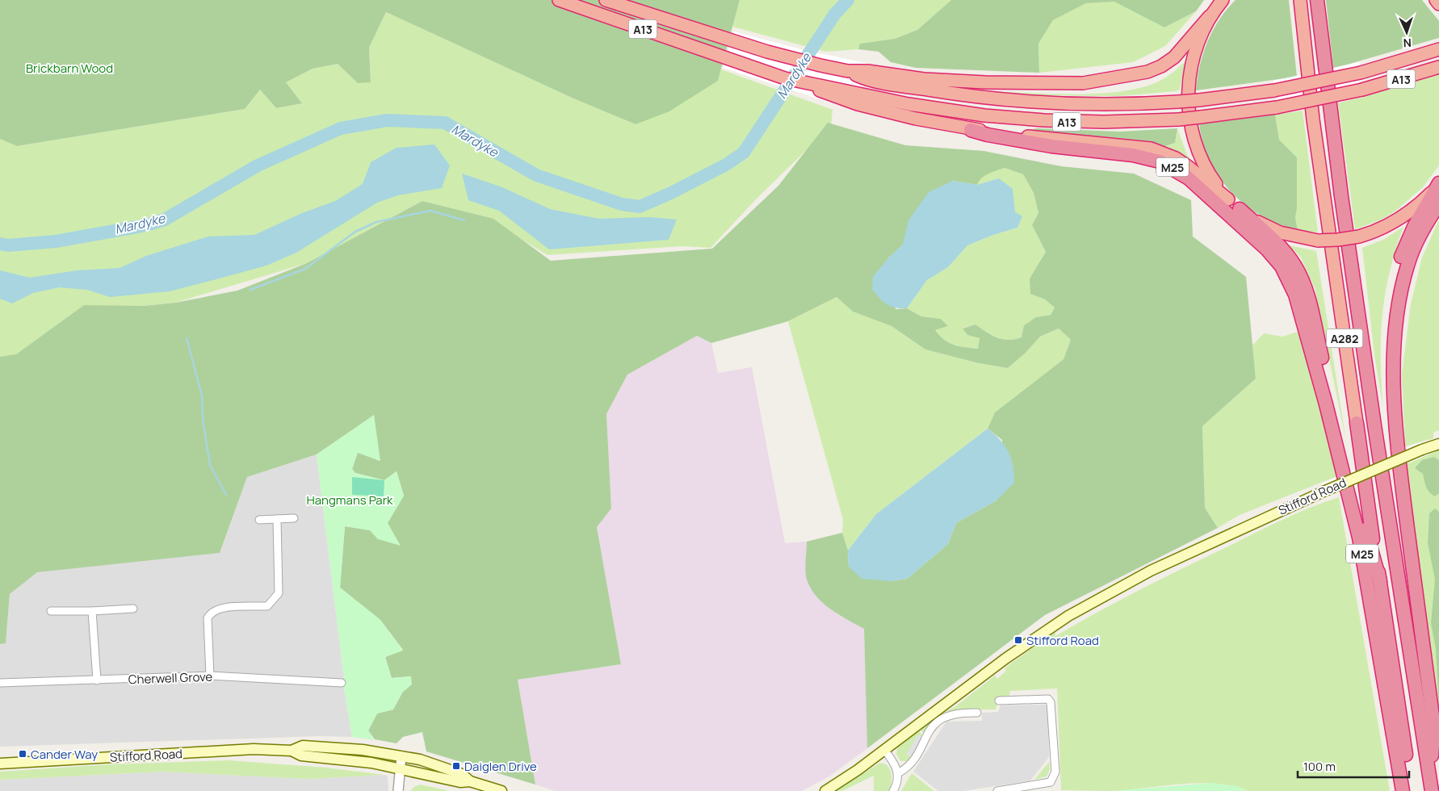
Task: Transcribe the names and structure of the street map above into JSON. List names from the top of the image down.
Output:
{
  "streets": {
    "highway": ["A13", "M25", "A282"],
    "main road": ["Stifford Road"],
    "street": ["Cherwell Grove"]
  },
  "crossings": [
    ["M25", "A282"]
  ],
  "water": ["Mardyke"],
  "parks": ["Brickbarn Wood", "Hangmans Park"],
  "places": {
    "transit": ["Stifford Road", "Cander Way", "Daiglen Drive"]
  },
  "scale_bar": "100 m",
  "north": "bottom"
}
